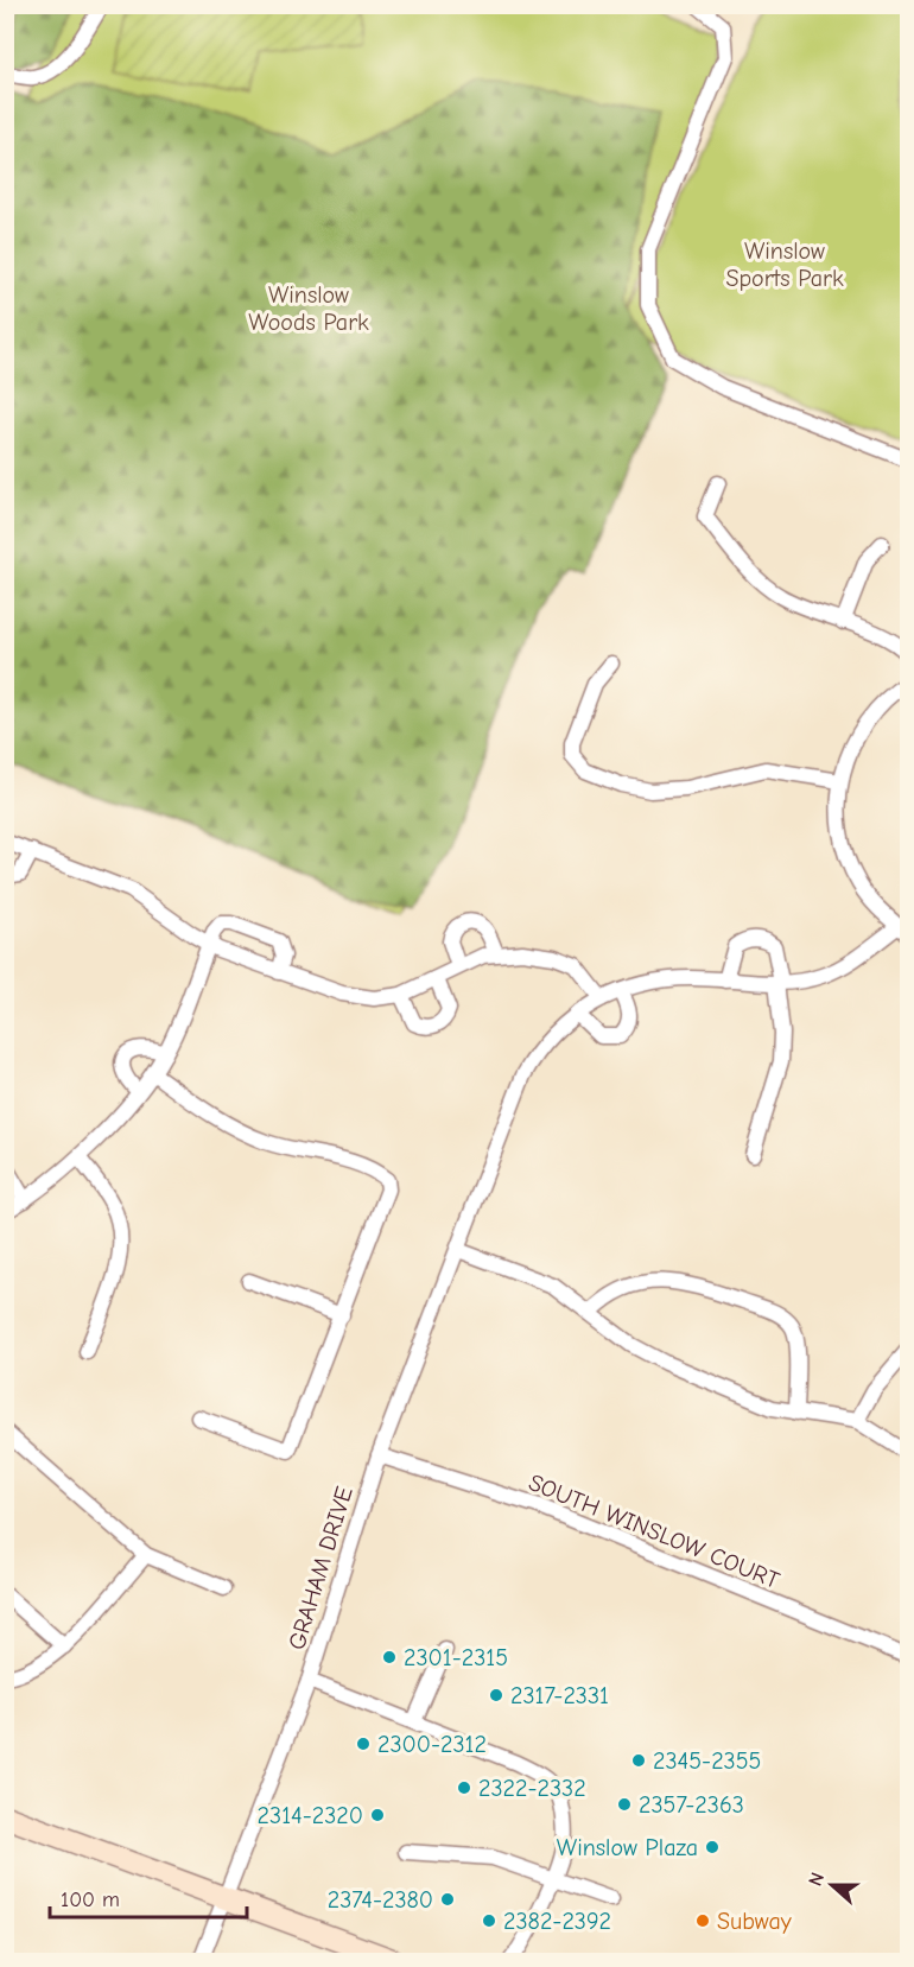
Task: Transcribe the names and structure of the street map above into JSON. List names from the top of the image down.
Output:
{
  "streets": {
    "street": ["SOUTH WINSLOW COURT", "GRAHAM DRIVE"]
  },
  "crossings": [
    ["SOUTH WINSLOW COURT", "GRAHAM DRIVE"]
  ],
  "parks": ["Winslow Sports Park", "Winslow Woods Park"],
  "places": [
    "2301-2315",
    "2317-2331",
    "2300-2312",
    "2345-2355",
    "2322-2332",
    "2357-2363",
    "2314-2320",
    "Winslow Plaza",
    "2374-2380",
    "2382-2392",
    "Subway"
  ],
  "scale_bar": "100 m",
  "north": "left"
}
